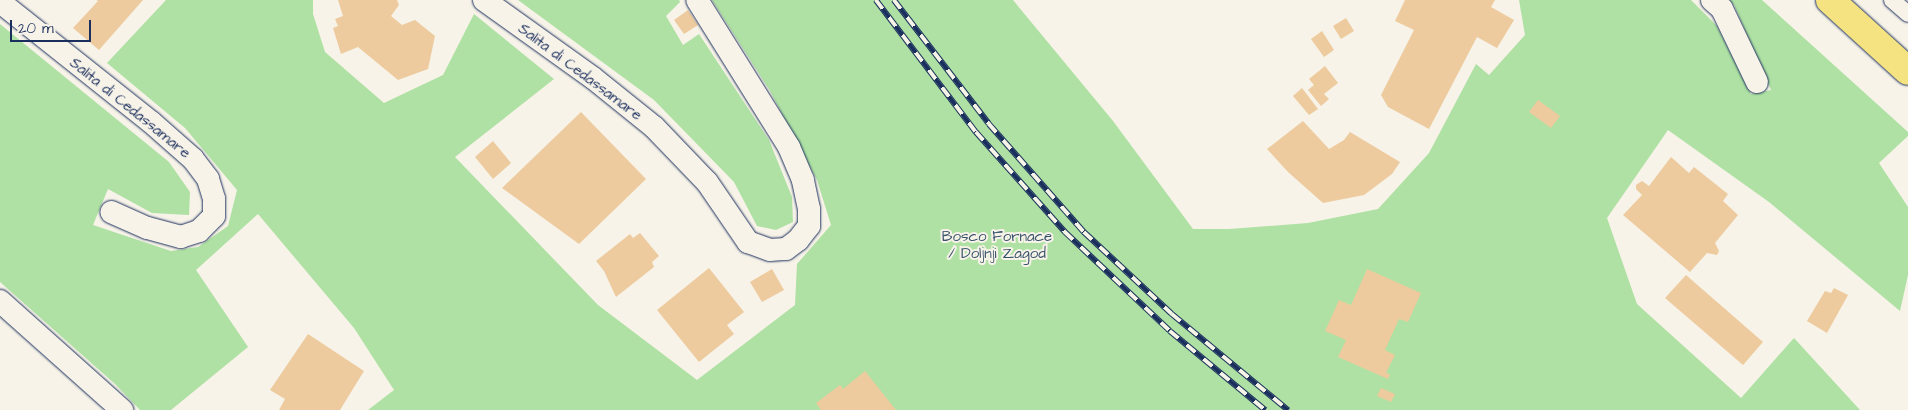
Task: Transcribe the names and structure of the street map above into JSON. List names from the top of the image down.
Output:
{
  "streets": {
    "street": ["Salita di Cedassamare"]
  },
  "parks": ["Bosco Fornace / Doljnji Zagod"],
  "scale_bar": "20 m"
}
